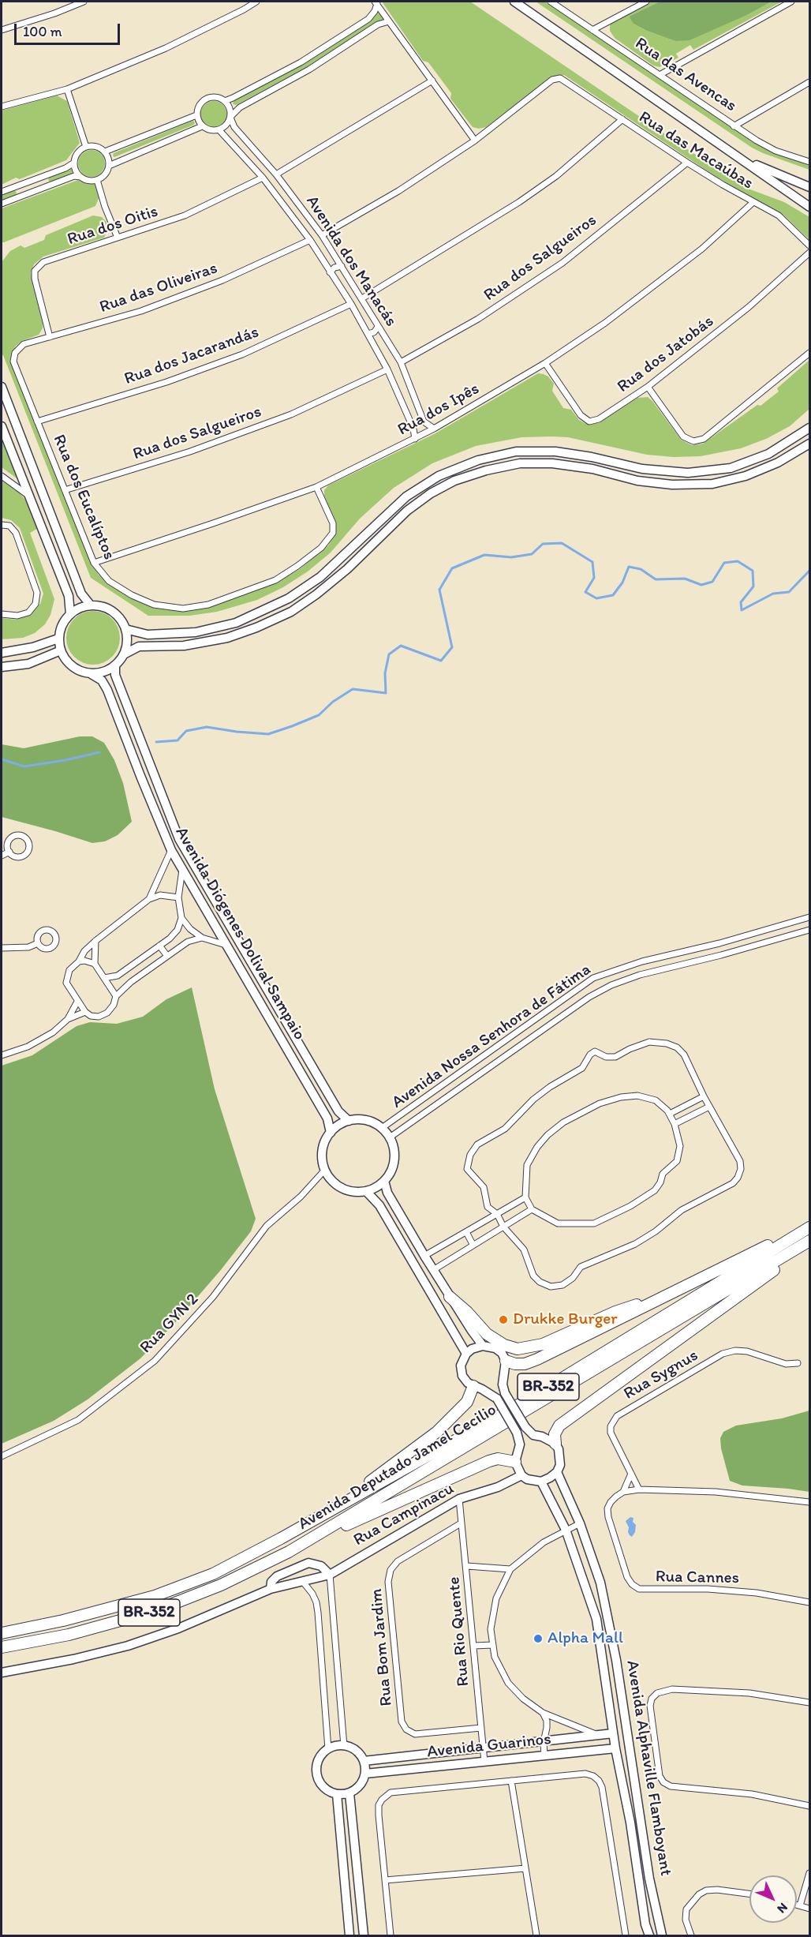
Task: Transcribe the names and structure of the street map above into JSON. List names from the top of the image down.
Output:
{
  "streets": {
    "highway": ["BR-352", "Avenida Deputado Jamel Cecilio"],
    "street": [
      "Rua das Avencas",
      "Rua das Macaúbas",
      "Rua dos Oitis",
      "Rua dos Salgueiros",
      "Avenida dos Manacás",
      "Rua das Oliveiras",
      "Rua dos Jatobás",
      "Rua dos Jacarandás",
      "Rua dos Ipês",
      "Rua dos Eucalíptos",
      "Avenida Diógenes Dolival Sampaio",
      "Avenida Nossa Senhora de Fátima",
      "Rua GYN 2",
      "Rua Sygnus",
      "Rua Campinacu",
      "Rua Cannes",
      "Rua Rio Quente",
      "Rua Bom Jardim",
      "Avenida Guarinos",
      "Avenida Alphaville Flamboyant"
    ]
  },
  "crossings": [
    ["Rua das Macaúbas", "Rua dos Salgueiros"],
    ["Rua das Macaúbas", "Rua dos Ipês"],
    ["Rua dos Oitis", "Avenida dos Manacás"],
    ["Rua dos Oitis", "Rua das Oliveiras"],
    ["Rua dos Salgueiros", "Avenida dos Manacás"],
    ["Rua dos Salgueiros", "Rua dos Eucalíptos"],
    ["Avenida dos Manacás", "Rua das Oliveiras"],
    ["Avenida dos Manacás", "Rua dos Jacarandás"],
    ["Avenida dos Manacás", "Rua dos Ipês"],
    ["Rua das Oliveiras", "Rua dos Eucalíptos"],
    ["Rua dos Jatobás", "Rua dos Ipês"],
    ["Rua dos Jacarandás", "Rua dos Eucalíptos"],
    ["Rua dos Ipês", "Rua dos Eucalíptos"],
    ["Avenida Diógenes Dolival Sampaio", "Avenida Nossa Senhora de Fátima"],
    ["Avenida Diógenes Dolival Sampaio", "Rua GYN 2"],
    ["Avenida Nossa Senhora de Fátima", "Rua GYN 2"],
    ["Rua Sygnus", "Rua Cannes"],
    ["Rua Campinacu", "Rua Rio Quente"],
    ["Rua Rio Quente", "Rua Bom Jardim"],
    ["Rua Rio Quente", "Avenida Guarinos"],
    ["Avenida Guarinos", "Avenida Alphaville Flamboyant"]
  ],
  "places": ["Drukke Burger", "Alpha Mall"],
  "scale_bar": "100 m",
  "north": "bottom right"
}
